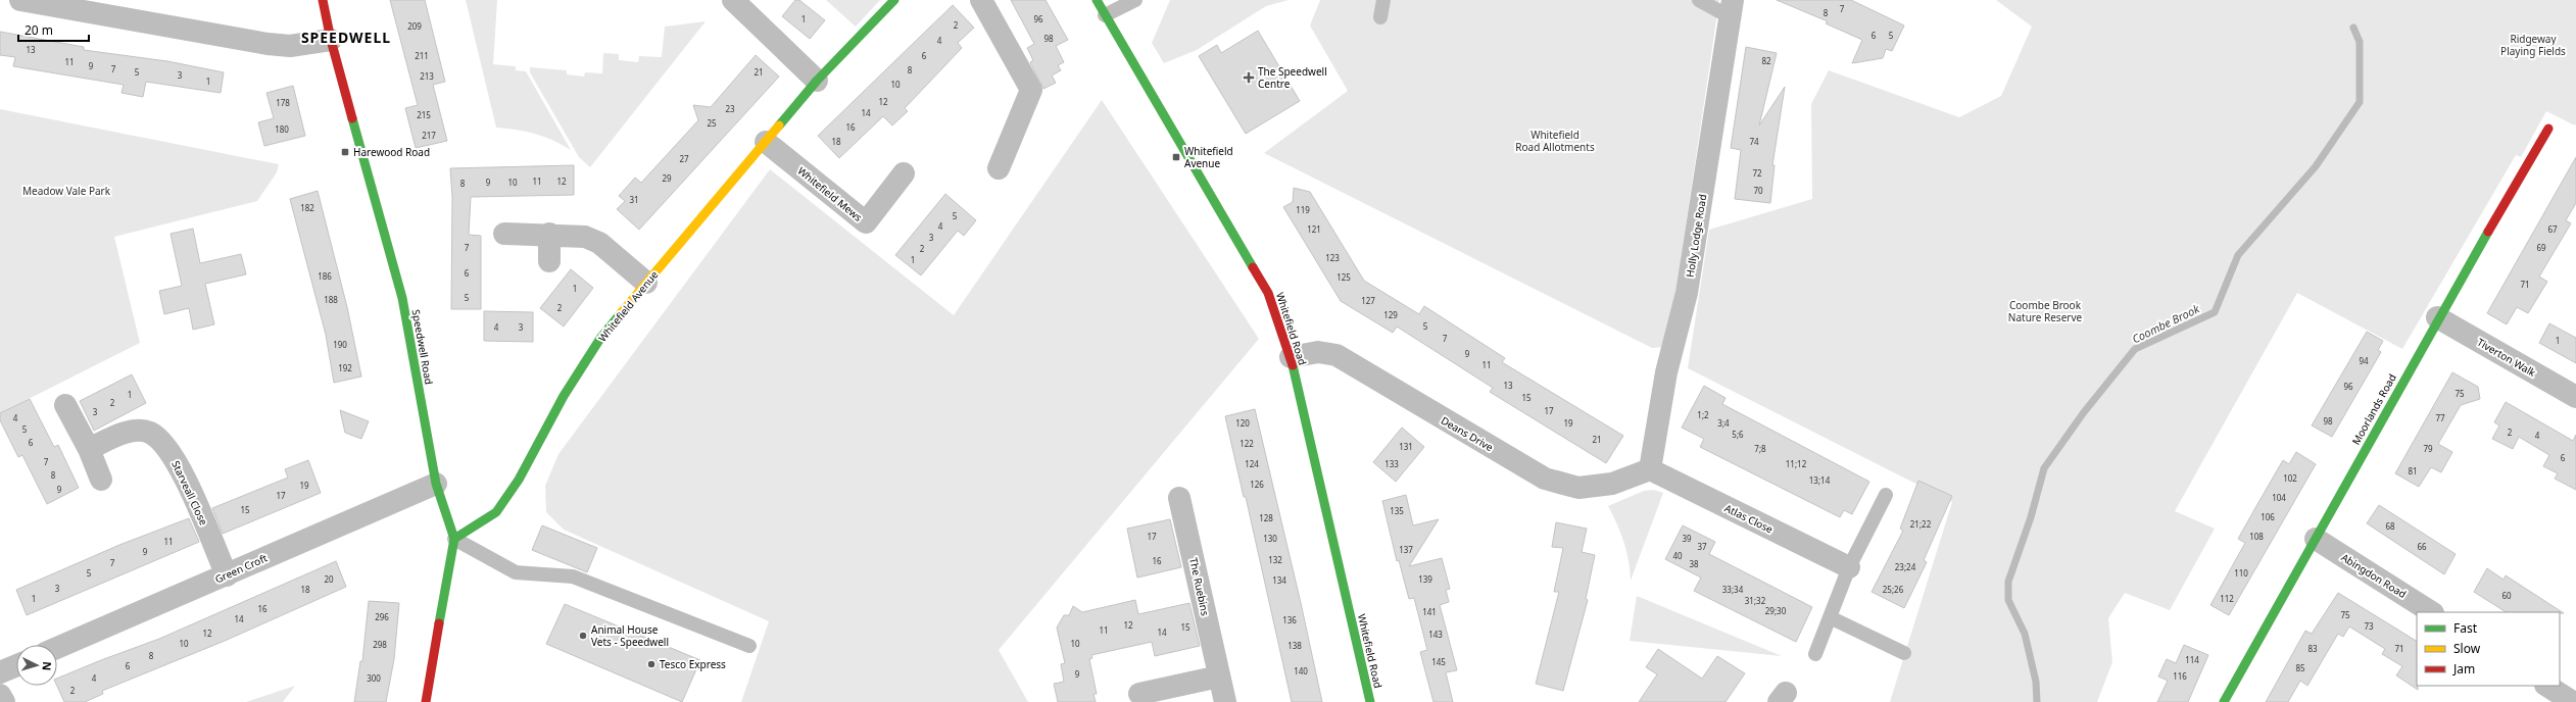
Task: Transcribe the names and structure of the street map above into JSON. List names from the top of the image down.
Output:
{
  "streets": {
    "street": [
      "Whitefield Mews",
      "Holly Lodge Road",
      "Whitefield Avenue",
      "Whitefield Road",
      "Speedwell Road",
      "Tiverton Walk",
      "Moorlands Road",
      "Deans Drive",
      "Starveall Close",
      "Atlas Close",
      "Green Croft",
      "Abingdon Road",
      "The Ruebins"
    ]
  },
  "crossings": [
    ["Whitefield Mews", "Whitefield Avenue"],
    ["Holly Lodge Road", "Deans Drive"],
    ["Holly Lodge Road", "Atlas Close"],
    ["Whitefield Avenue", "Speedwell Road"],
    ["Whitefield Road", "Deans Drive"],
    ["Speedwell Road", "Green Croft"],
    ["Tiverton Walk", "Moorlands Road"],
    ["Moorlands Road", "Abingdon Road"],
    ["Deans Drive", "Atlas Close"],
    ["Starveall Close", "Green Croft"]
  ],
  "districts": ["SPEEDWELL"],
  "water": ["Coombe Brook"],
  "parks": [
    "Ridgeway Playing Fields",
    "Whitefield Road Allotments",
    "Meadow Vale Park",
    "Coombe Brook Nature Reserve"
  ],
  "places": {
    "health": ["The Speedwell Centre"],
    "transit": ["Harewood Road", "Whitefield Avenue"],
    "other": ["Animal House Vets - Speedwell", "Tesco Express"]
  },
  "house_numbers": [
    "7",
    "8",
    "1",
    "96",
    "2",
    "209",
    "6",
    "5",
    "98",
    "4",
    "13",
    "211",
    "6",
    "82",
    "11",
    "9",
    "7",
    "8",
    "5",
    "21",
    "3",
    "213",
    "1",
    "10",
    "12",
    "178",
    "23",
    "14",
    "215",
    "25",
    "16",
    "180",
    "217",
    "18",
    "74",
    "27",
    "72",
    "29",
    "11",
    "12",
    "9",
    "10",
    "8",
    "70",
    "31",
    "182",
    "119",
    "5",
    "4",
    "121",
    "67",
    "3",
    "7",
    "69",
    "2",
    "123",
    "1",
    "6",
    "186",
    "125",
    "71",
    "1",
    "5",
    "188",
    "127",
    "2",
    "129",
    "5",
    "4",
    "3",
    "7",
    "1",
    "190",
    "9",
    "94",
    "11",
    "192",
    "13",
    "96",
    "75",
    "1",
    "15",
    "2",
    "17",
    "3",
    "1;2",
    "4",
    "77",
    "98",
    "120",
    "19",
    "3;4",
    "5",
    "2",
    "5;6",
    "4",
    "21",
    "6",
    "122",
    "131",
    "7;8",
    "79",
    "6",
    "7",
    "124",
    "133",
    "11;12",
    "81",
    "8",
    "102",
    "13;14",
    "126",
    "19",
    "9",
    "17",
    "104",
    "15",
    "135",
    "106",
    "128",
    "21;22",
    "68",
    "17",
    "108",
    "130",
    "39",
    "11",
    "37",
    "66",
    "137",
    "9",
    "40",
    "132",
    "16",
    "7",
    "38",
    "23;24",
    "5",
    "110",
    "20",
    "139",
    "134",
    "3",
    "18",
    "33;34",
    "25;26",
    "60",
    "1",
    "112",
    "31;32",
    "16",
    "29;30",
    "141",
    "75",
    "296",
    "14",
    "136",
    "12",
    "73",
    "15",
    "11",
    "14",
    "12",
    "143",
    "10",
    "10",
    "298",
    "138",
    "83",
    "71",
    "8",
    "114",
    "145",
    "6",
    "85",
    "140",
    "9",
    "116",
    "4",
    "300",
    "2"
  ],
  "legend": ["Fast", "Slow", "Jam"],
  "scale_bar": "20 m",
  "north": "right"
}
